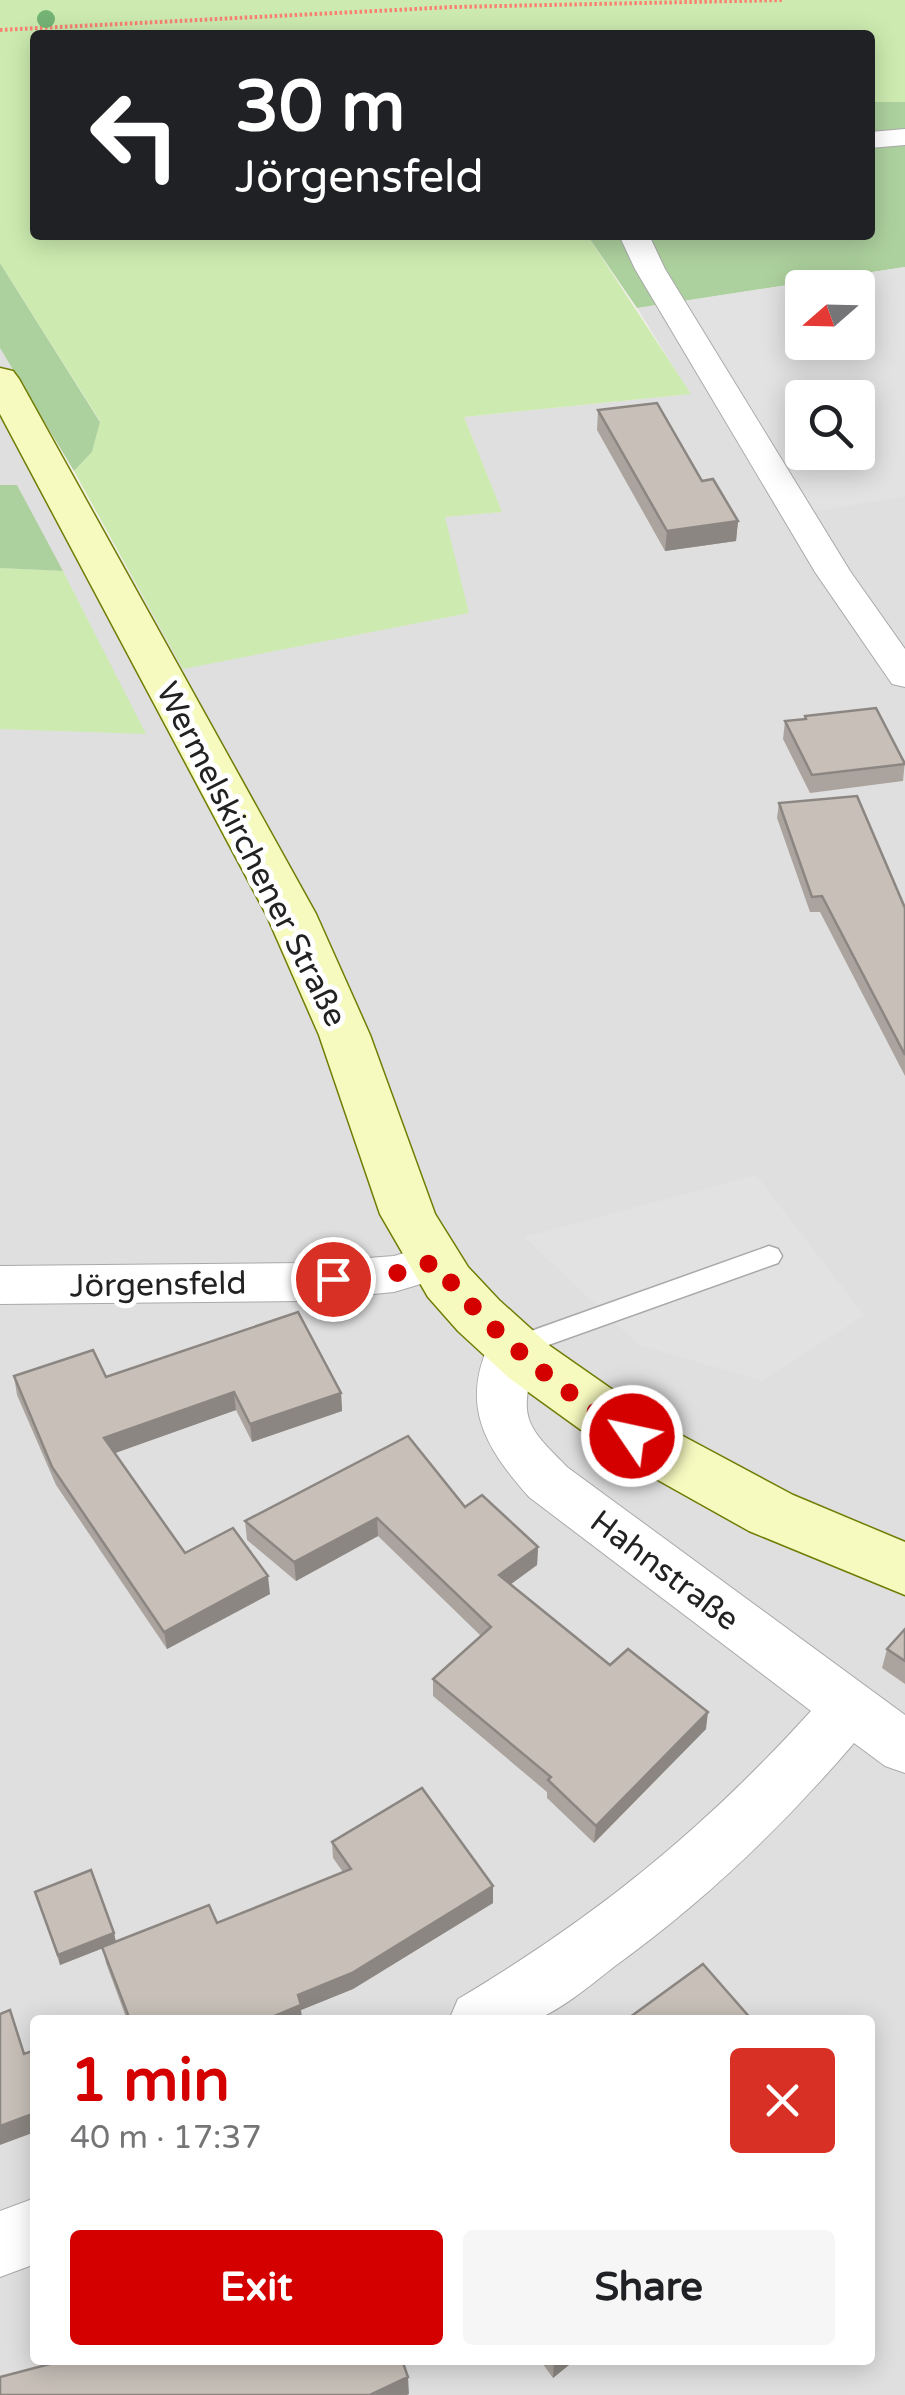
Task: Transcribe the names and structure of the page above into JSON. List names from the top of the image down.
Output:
{
  "streets": {
    "main road": ["Wermelskirchener Straße"],
    "street": ["Jörgensfeld", "Hahnstraße"]
  },
  "crossings": [
    ["Wermelskirchener Straße", "Jörgensfeld"],
    ["Wermelskirchener Straße", "Hahnstraße"]
  ],
  "north": "left",
  "page": {
    "turn": ["30 m", "Jörgensfeld"],
    "heading": ["1 min", "40 m · 17:37"],
    "buttons": ["Exit", "Share"]
  }
}
